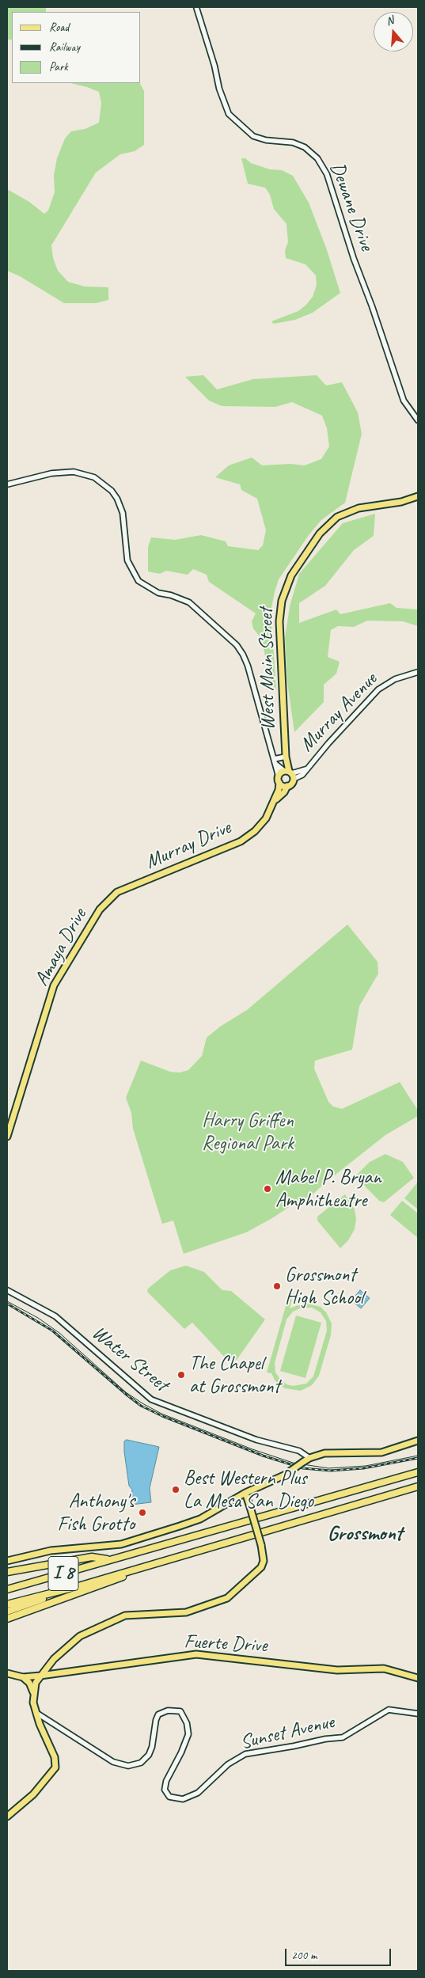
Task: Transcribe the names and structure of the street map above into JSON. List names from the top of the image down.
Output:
{
  "streets": {
    "highway": ["I 8"],
    "main road": [
      "West Main Street",
      "Murray Avenue",
      "Murray Drive",
      "Amaya Drive",
      "Fuerte Drive"
    ],
    "street": ["Dewane Drive", "Water Street", "Sunset Avenue"]
  },
  "crossings": [
    ["West Main Street", "Murray Avenue"],
    ["Murray Avenue", "Murray Drive"],
    ["Murray Drive", "Amaya Drive"]
  ],
  "districts": ["Grossmont"],
  "parks": ["Harry Griffen Regional Park"],
  "places": [
    "Mabel P. Bryan Amphitheatre",
    "Grossmont High School",
    "The Chapel at Grossmont",
    "Best Western Plus La Mesa San Diego",
    "Anthony's Fish Grotto"
  ],
  "legend": ["Road", "Railway", "Park"],
  "scale_bar": "200 m",
  "north": "top"
}
